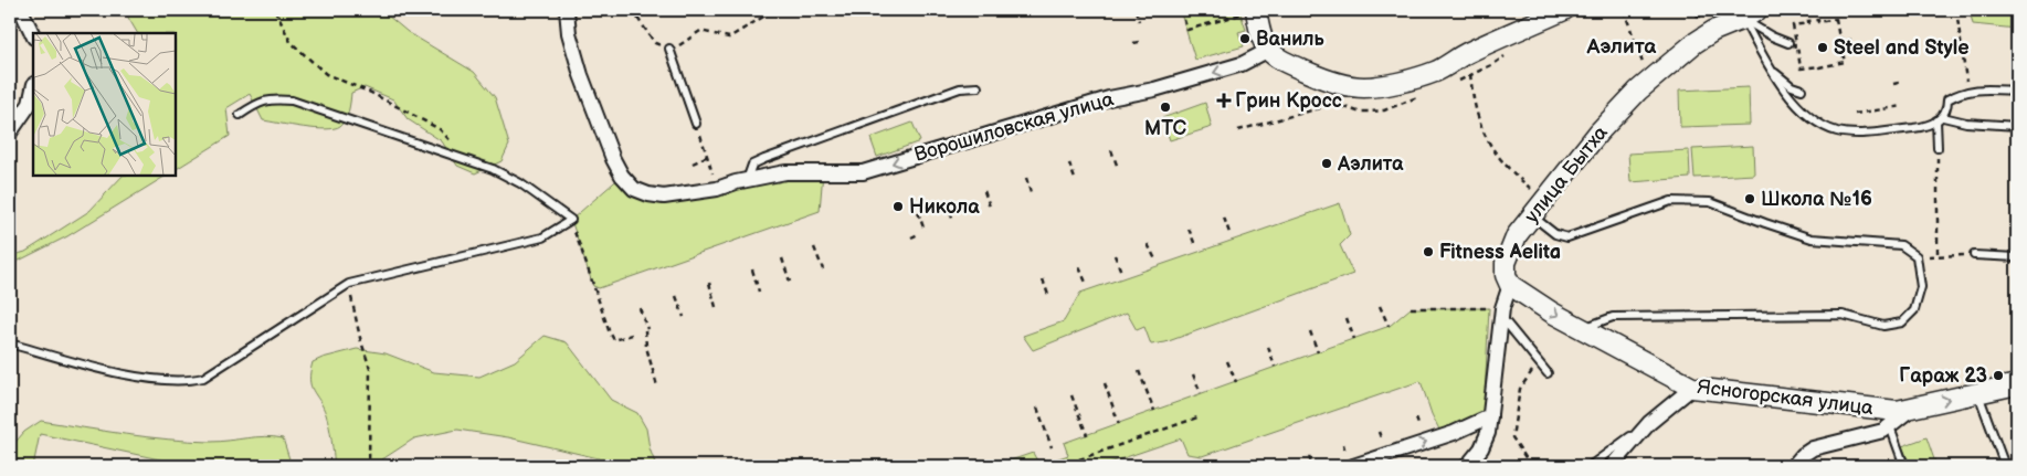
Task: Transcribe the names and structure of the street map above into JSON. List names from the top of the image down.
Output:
{
  "streets": {
    "street": ["Ворошиловская улица", "улица Бытха", "Ясногорская улица"]
  },
  "crossings": [
    ["улица Бытха", "Ясногорская улица"]
  ],
  "one_way": ["Ворошиловская улица"],
  "districts": ["Аэлита"],
  "places": {
    "other": [
      "Ваниль",
      "Steel and Style",
      "МТС",
      "Аэлита",
      "Школа №16",
      "Никола",
      "Fitness Aelita",
      "Гараж 23"
    ],
    "health": ["Грин Кросс"]
  }
}
